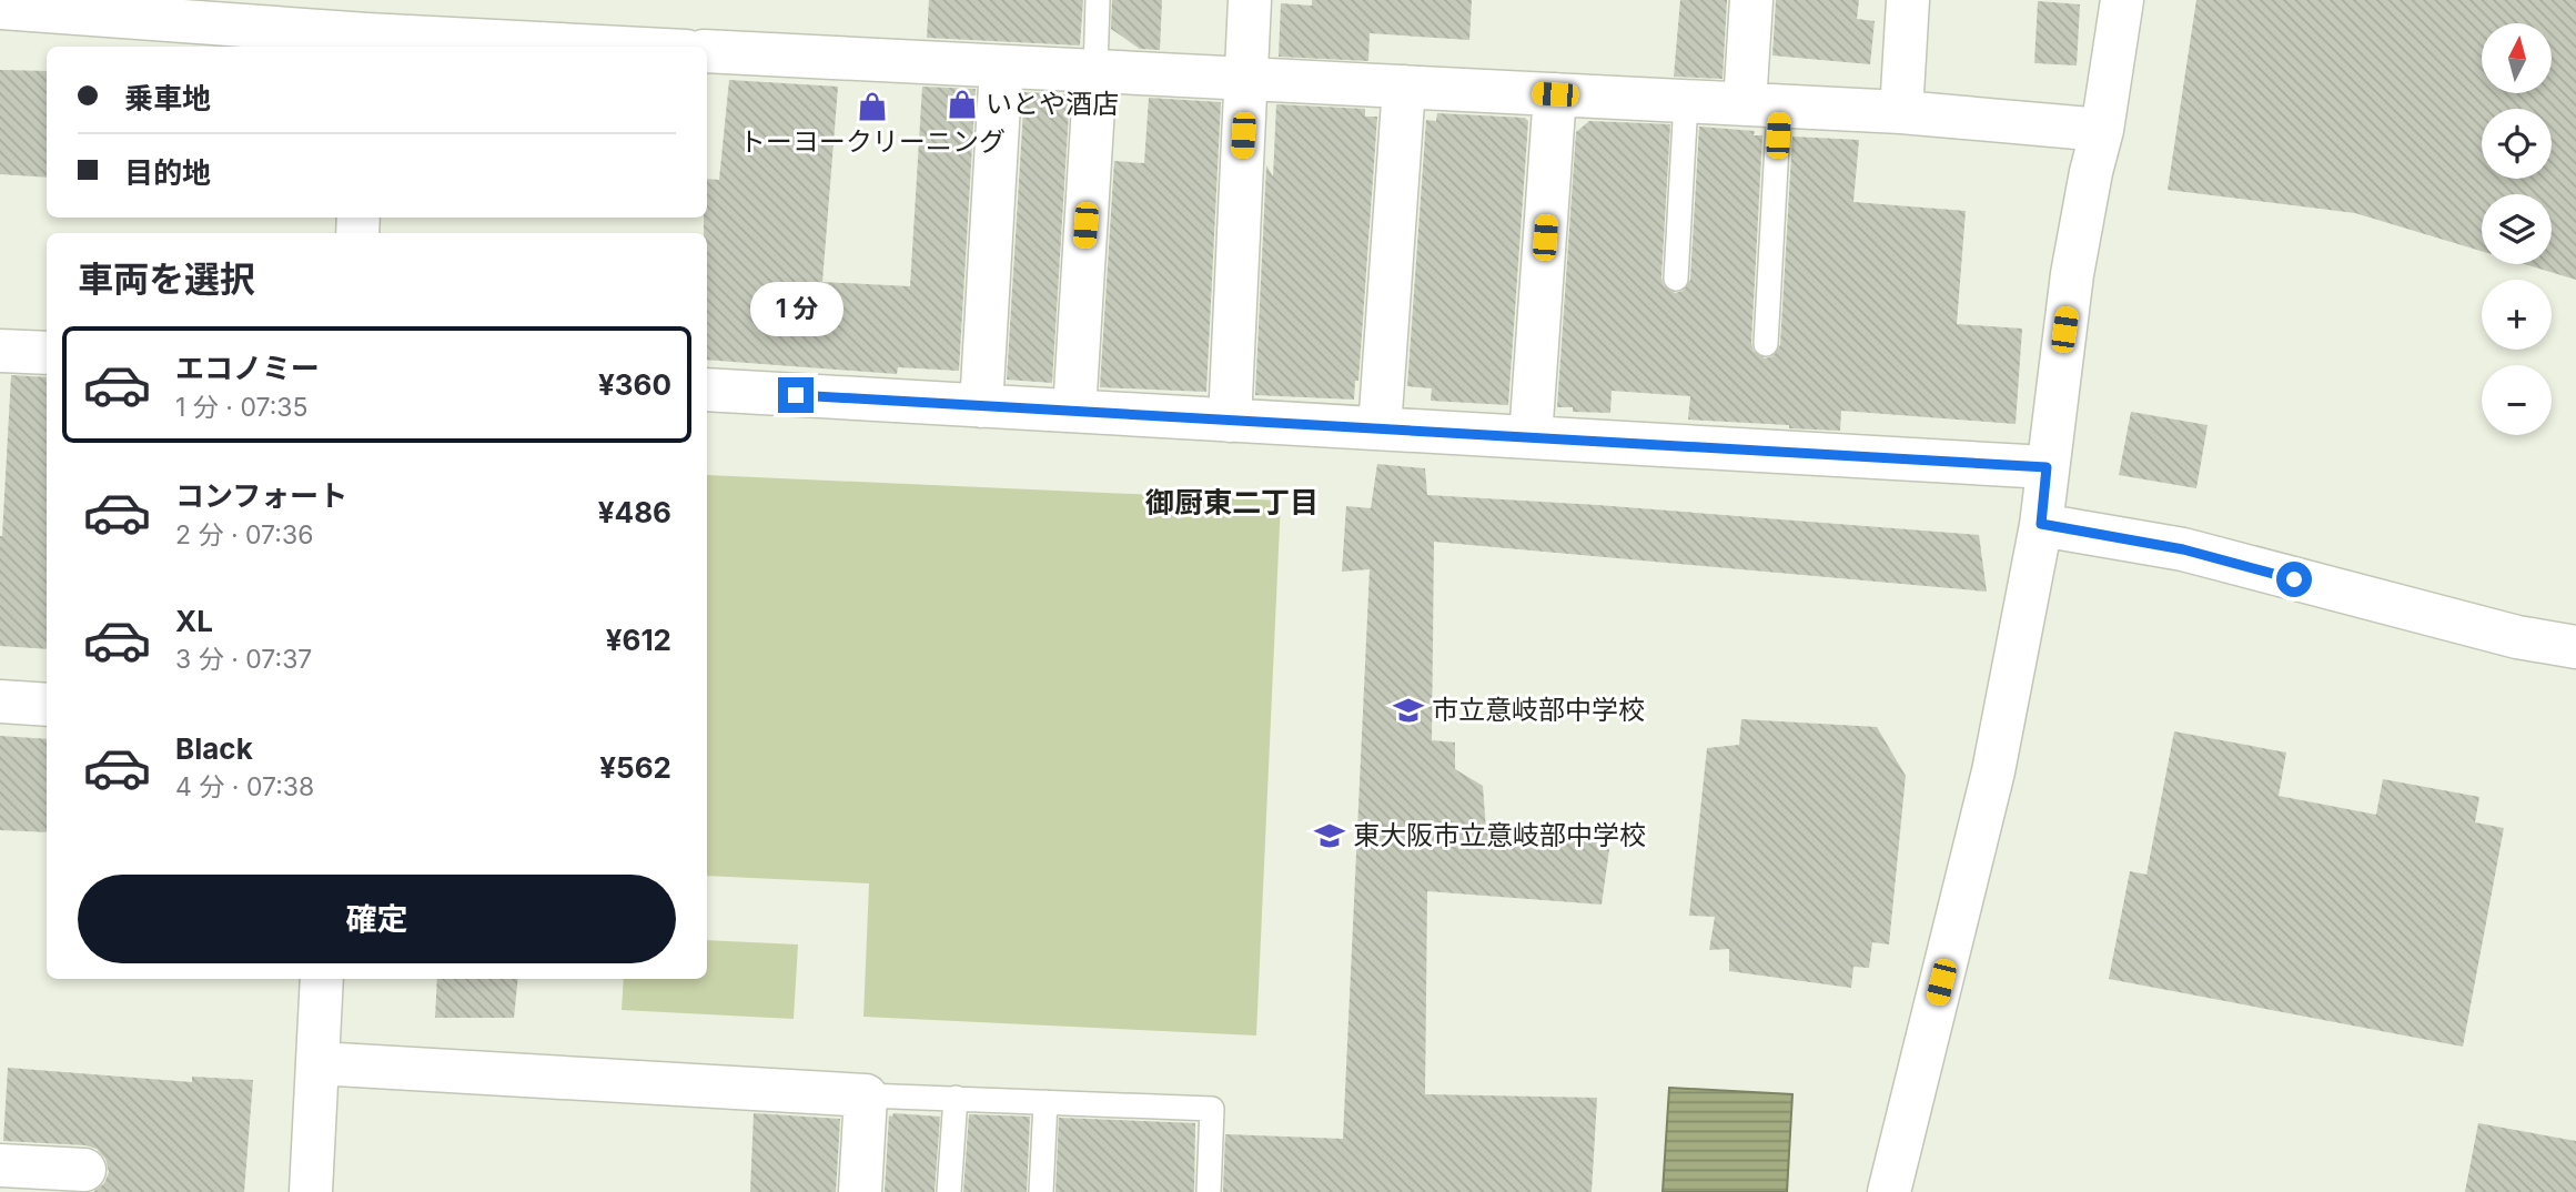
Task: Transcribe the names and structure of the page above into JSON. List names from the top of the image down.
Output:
{
  "districts": ["御厨東二丁目"],
  "places": {
    "shop": ["いとや酒店", "トーヨークリーニング"],
    "school or university": ["市立意岐部中学校", "東大阪市立意岐部中学校"]
  },
  "north": "top",
  "page": {
    "map_buttons": ["+", "−"],
    "banner": ["乗車地", "目的地"],
    "heading": "車両を選択",
    "bubble": "1 分",
    "list": [
      {
        "name": "エコノミー",
        "note": "1 分 · 07:35",
        "value": "¥360"
      },
      {
        "name": "コンフォート",
        "note": "2 分 · 07:36",
        "value": "¥486"
      },
      {
        "name": "XL",
        "note": "3 分 · 07:37",
        "value": "¥612"
      },
      {
        "name": "Black",
        "note": "4 分 · 07:38",
        "value": "¥562"
      }
    ],
    "buttons": "確定"
  }
}
